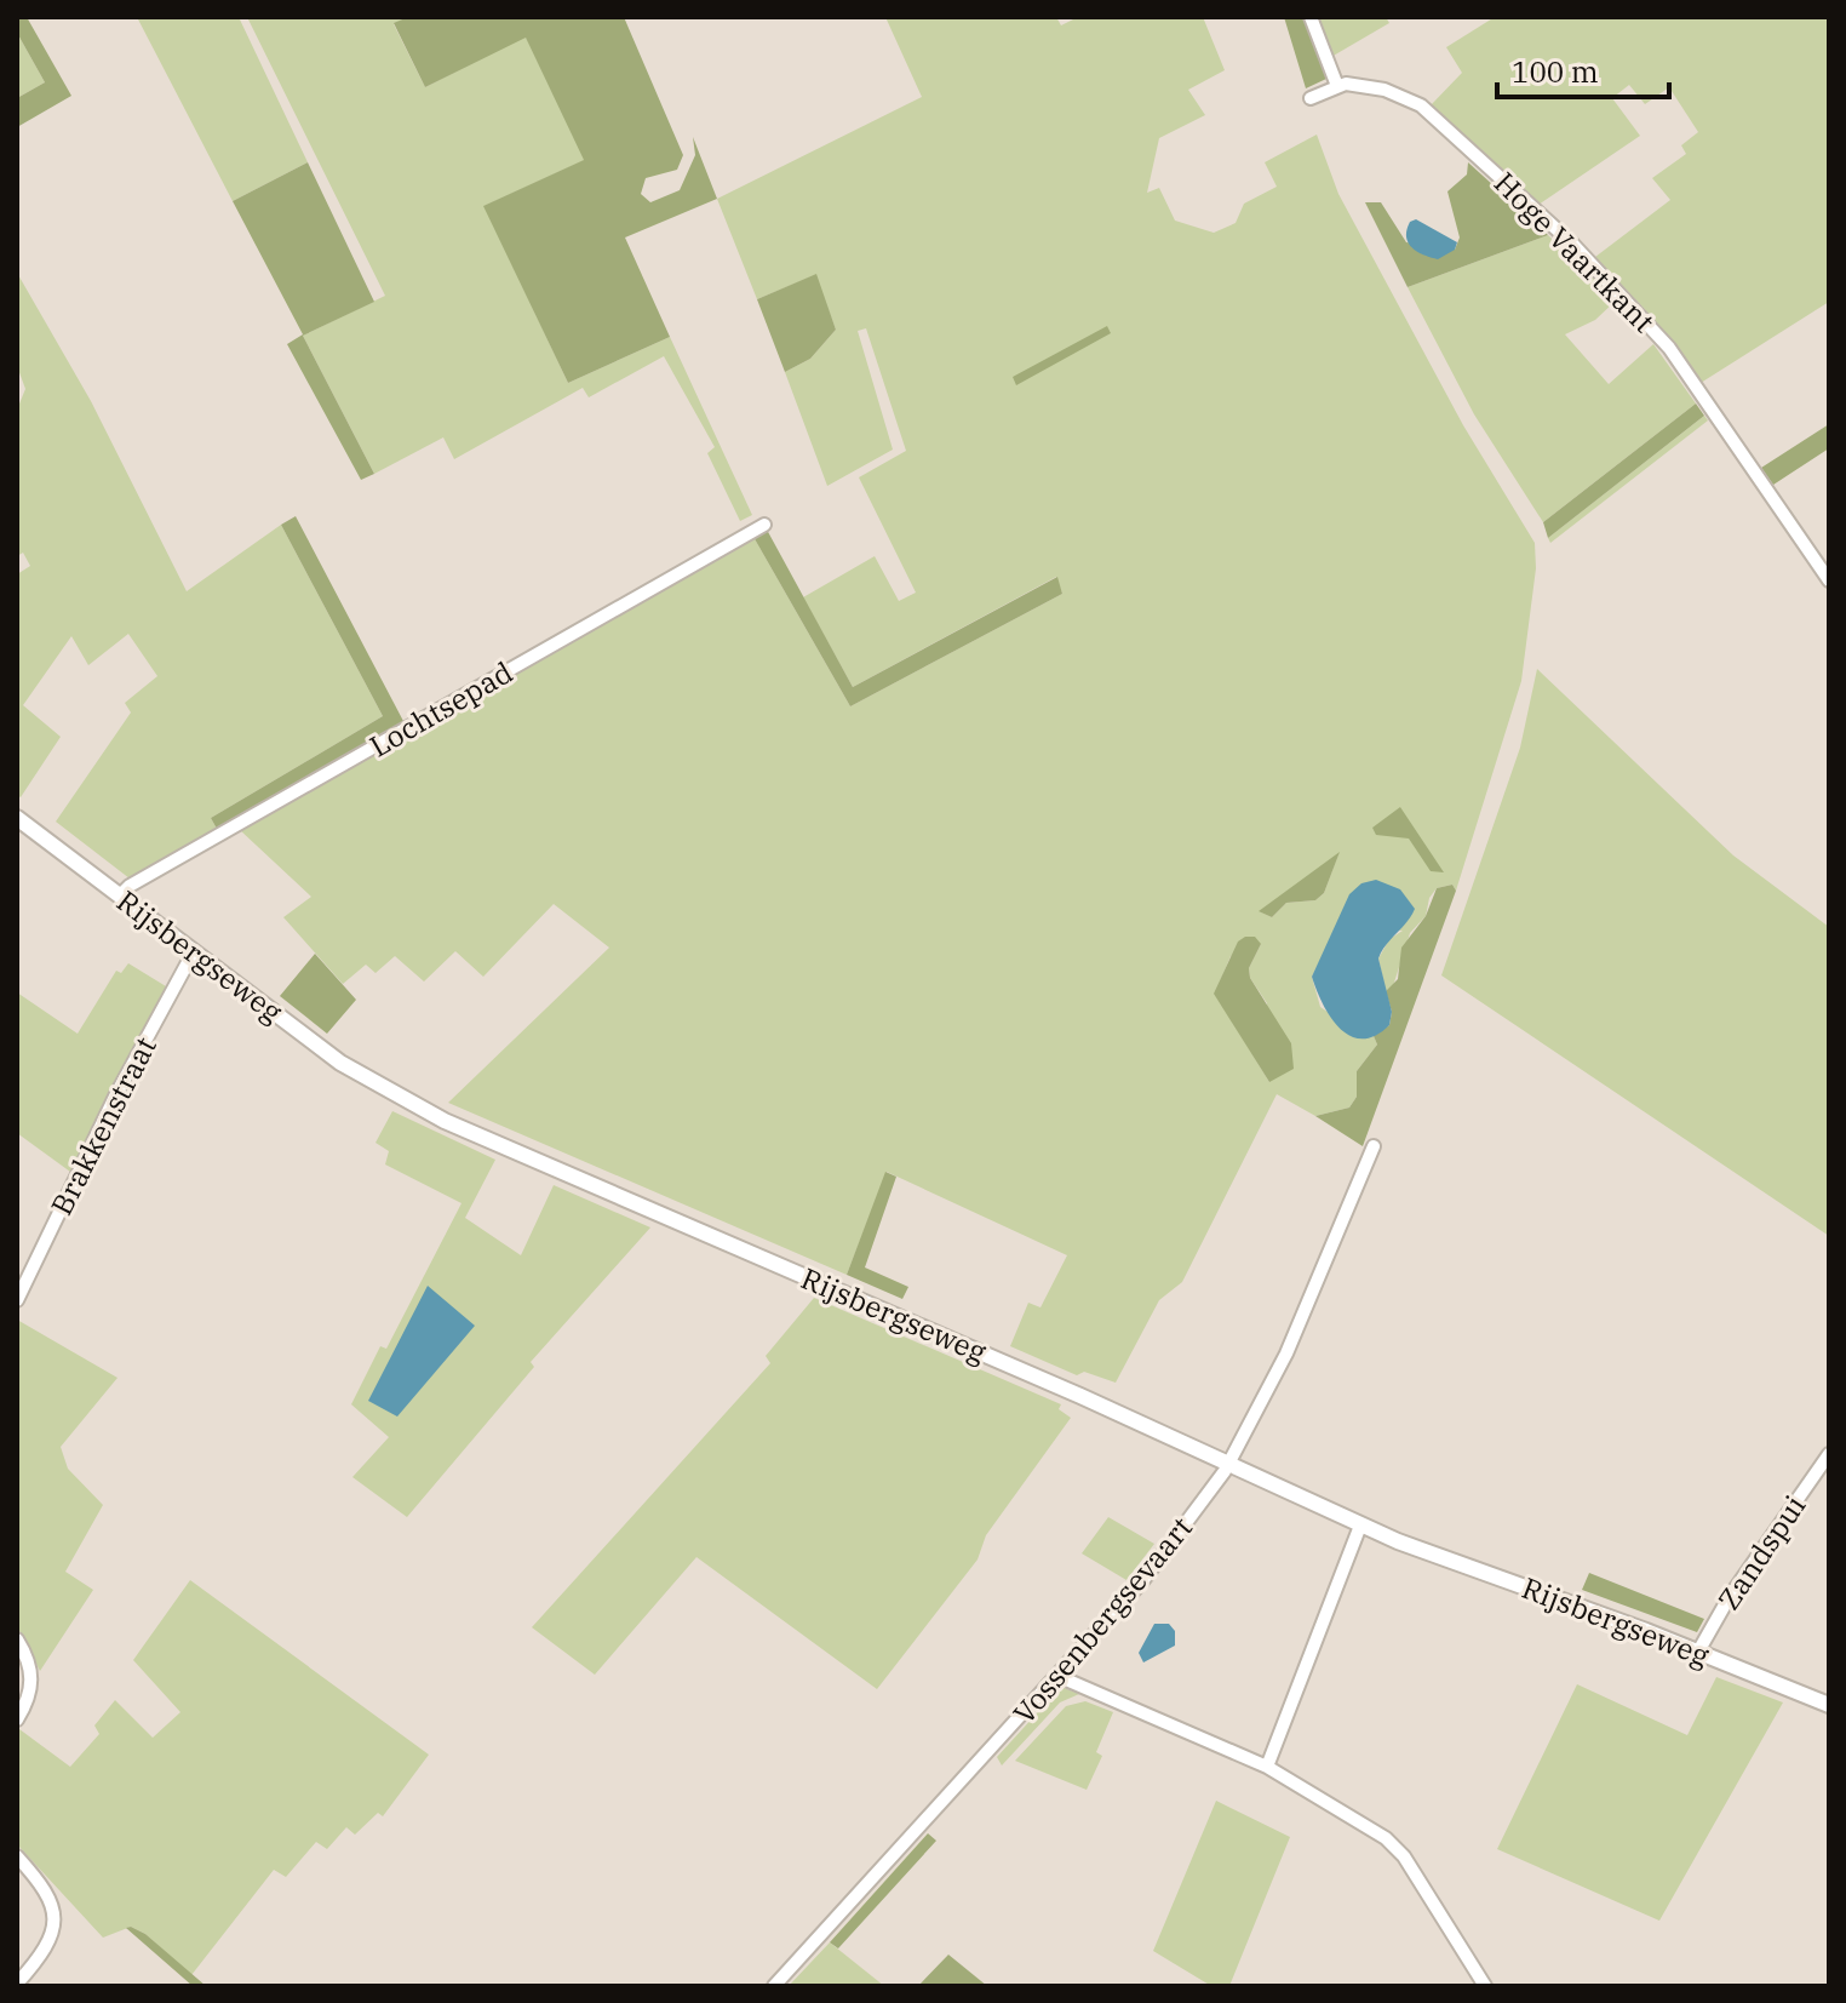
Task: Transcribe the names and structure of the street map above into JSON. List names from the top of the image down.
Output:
{
  "streets": {
    "main road": ["Rijsbergseweg"],
    "street": [
      "Hoge Vaartkant",
      "Lochtsepad",
      "Brakkenstraat",
      "Zandspui",
      "Vossenbergsevaart"
    ]
  },
  "crossings": [
    ["Lochtsepad", "Rijsbergseweg"],
    ["Rijsbergseweg", "Brakkenstraat"],
    ["Rijsbergseweg", "Zandspui"],
    ["Rijsbergseweg", "Vossenbergsevaart"]
  ],
  "scale_bar": "100 m"
}
